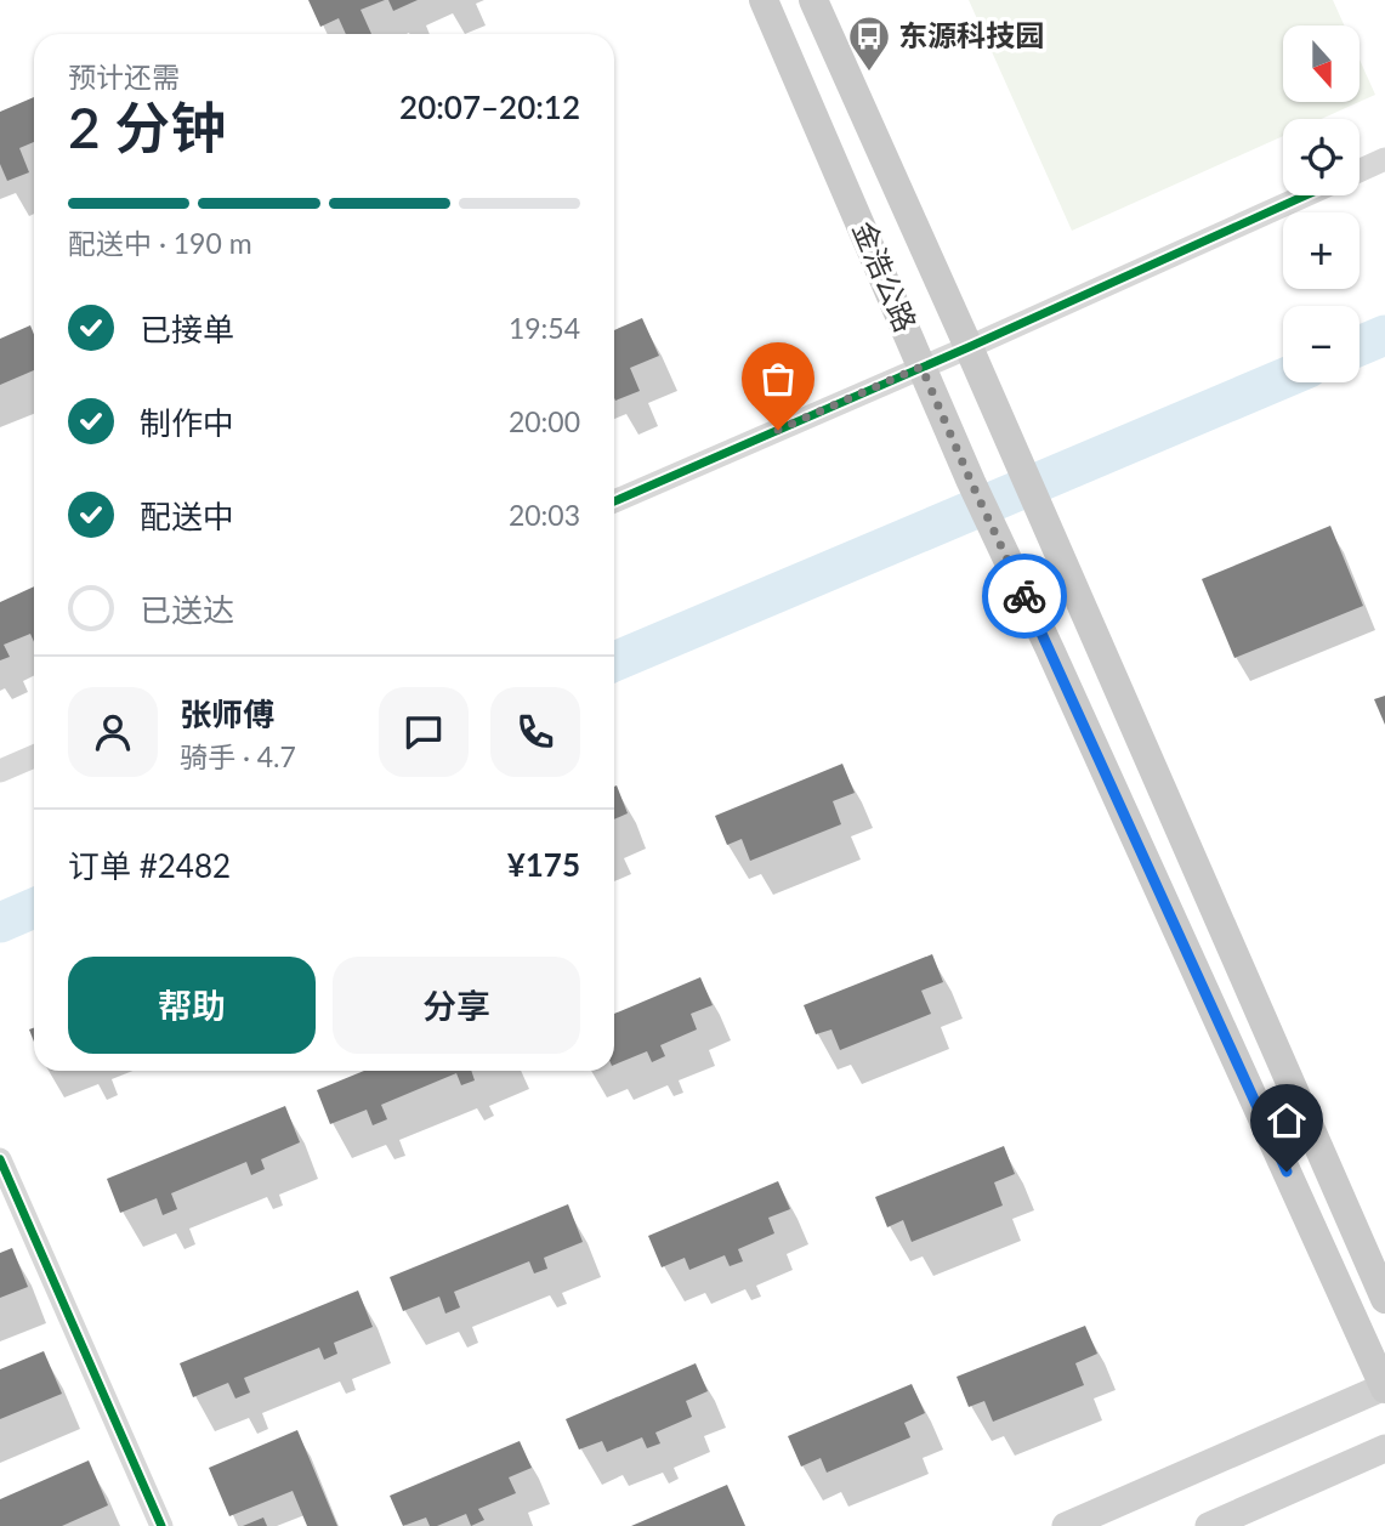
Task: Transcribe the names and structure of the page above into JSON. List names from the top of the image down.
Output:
{
  "streets": {
    "main road": ["金浩公路"]
  },
  "places": {
    "bus stop": ["东源科技园"]
  },
  "north": "bottom",
  "page": {
    "map_buttons": ["+", "−"],
    "heading": ["2 分钟", "预计还需", "20:07–20:12"],
    "panel": [
      "张师傅",
      "骑手 · 4.7",
      "订单 #2482",
      "¥175"
    ],
    "bar": "配送中 · 190 m",
    "list": [
      ["已接单", "19:54"],
      ["制作中", "20:00"],
      ["配送中", "20:03"],
      "已送达"
    ],
    "buttons": ["帮助", "分享"]
  }
}
